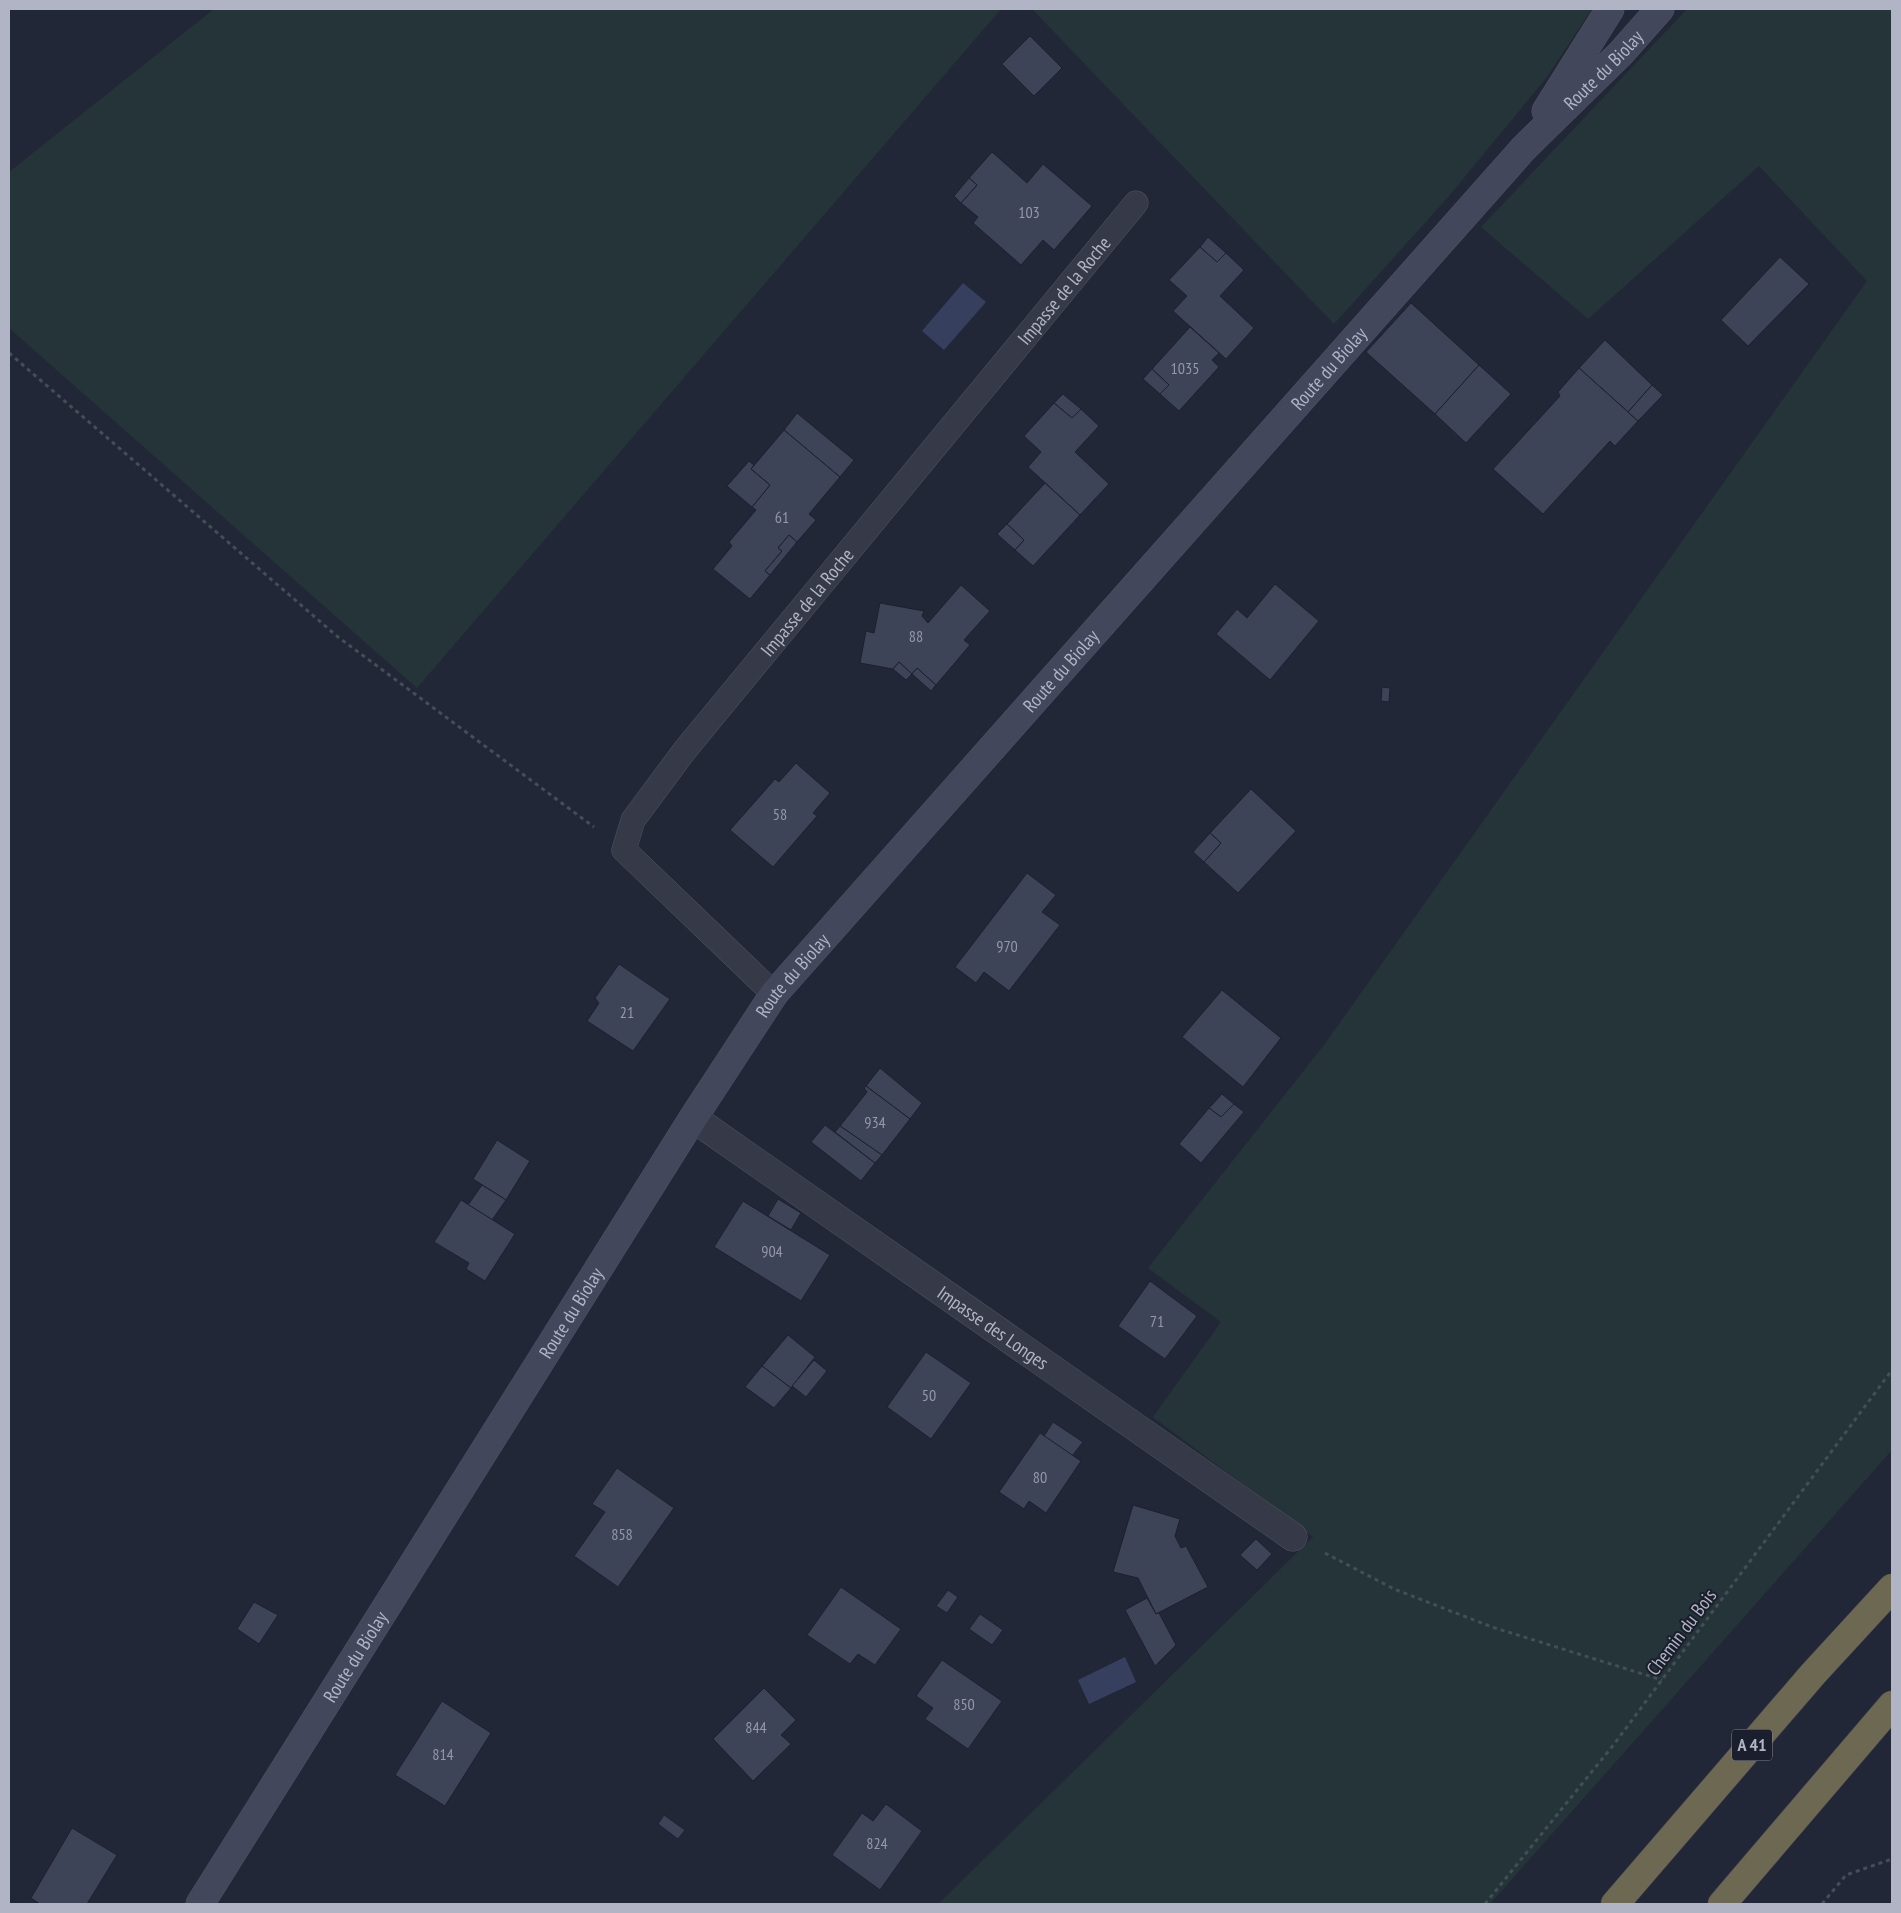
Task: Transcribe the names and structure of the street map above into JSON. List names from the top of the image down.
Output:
{
  "streets": {
    "highway": ["A 41"],
    "street": ["Route du Biolay", "Impasse des Longes"],
    "lane": ["Impasse de la Roche"],
    "path": ["Chemin du Bois"]
  },
  "crossings": [
    ["Route du Biolay", "Impasse des Longes"]
  ],
  "house_numbers": [
    "103",
    "1035",
    "61",
    "88",
    "58",
    "970",
    "21",
    "934",
    "904",
    "71",
    "50",
    "80",
    "858",
    "850",
    "844",
    "814",
    "824"
  ]
}
